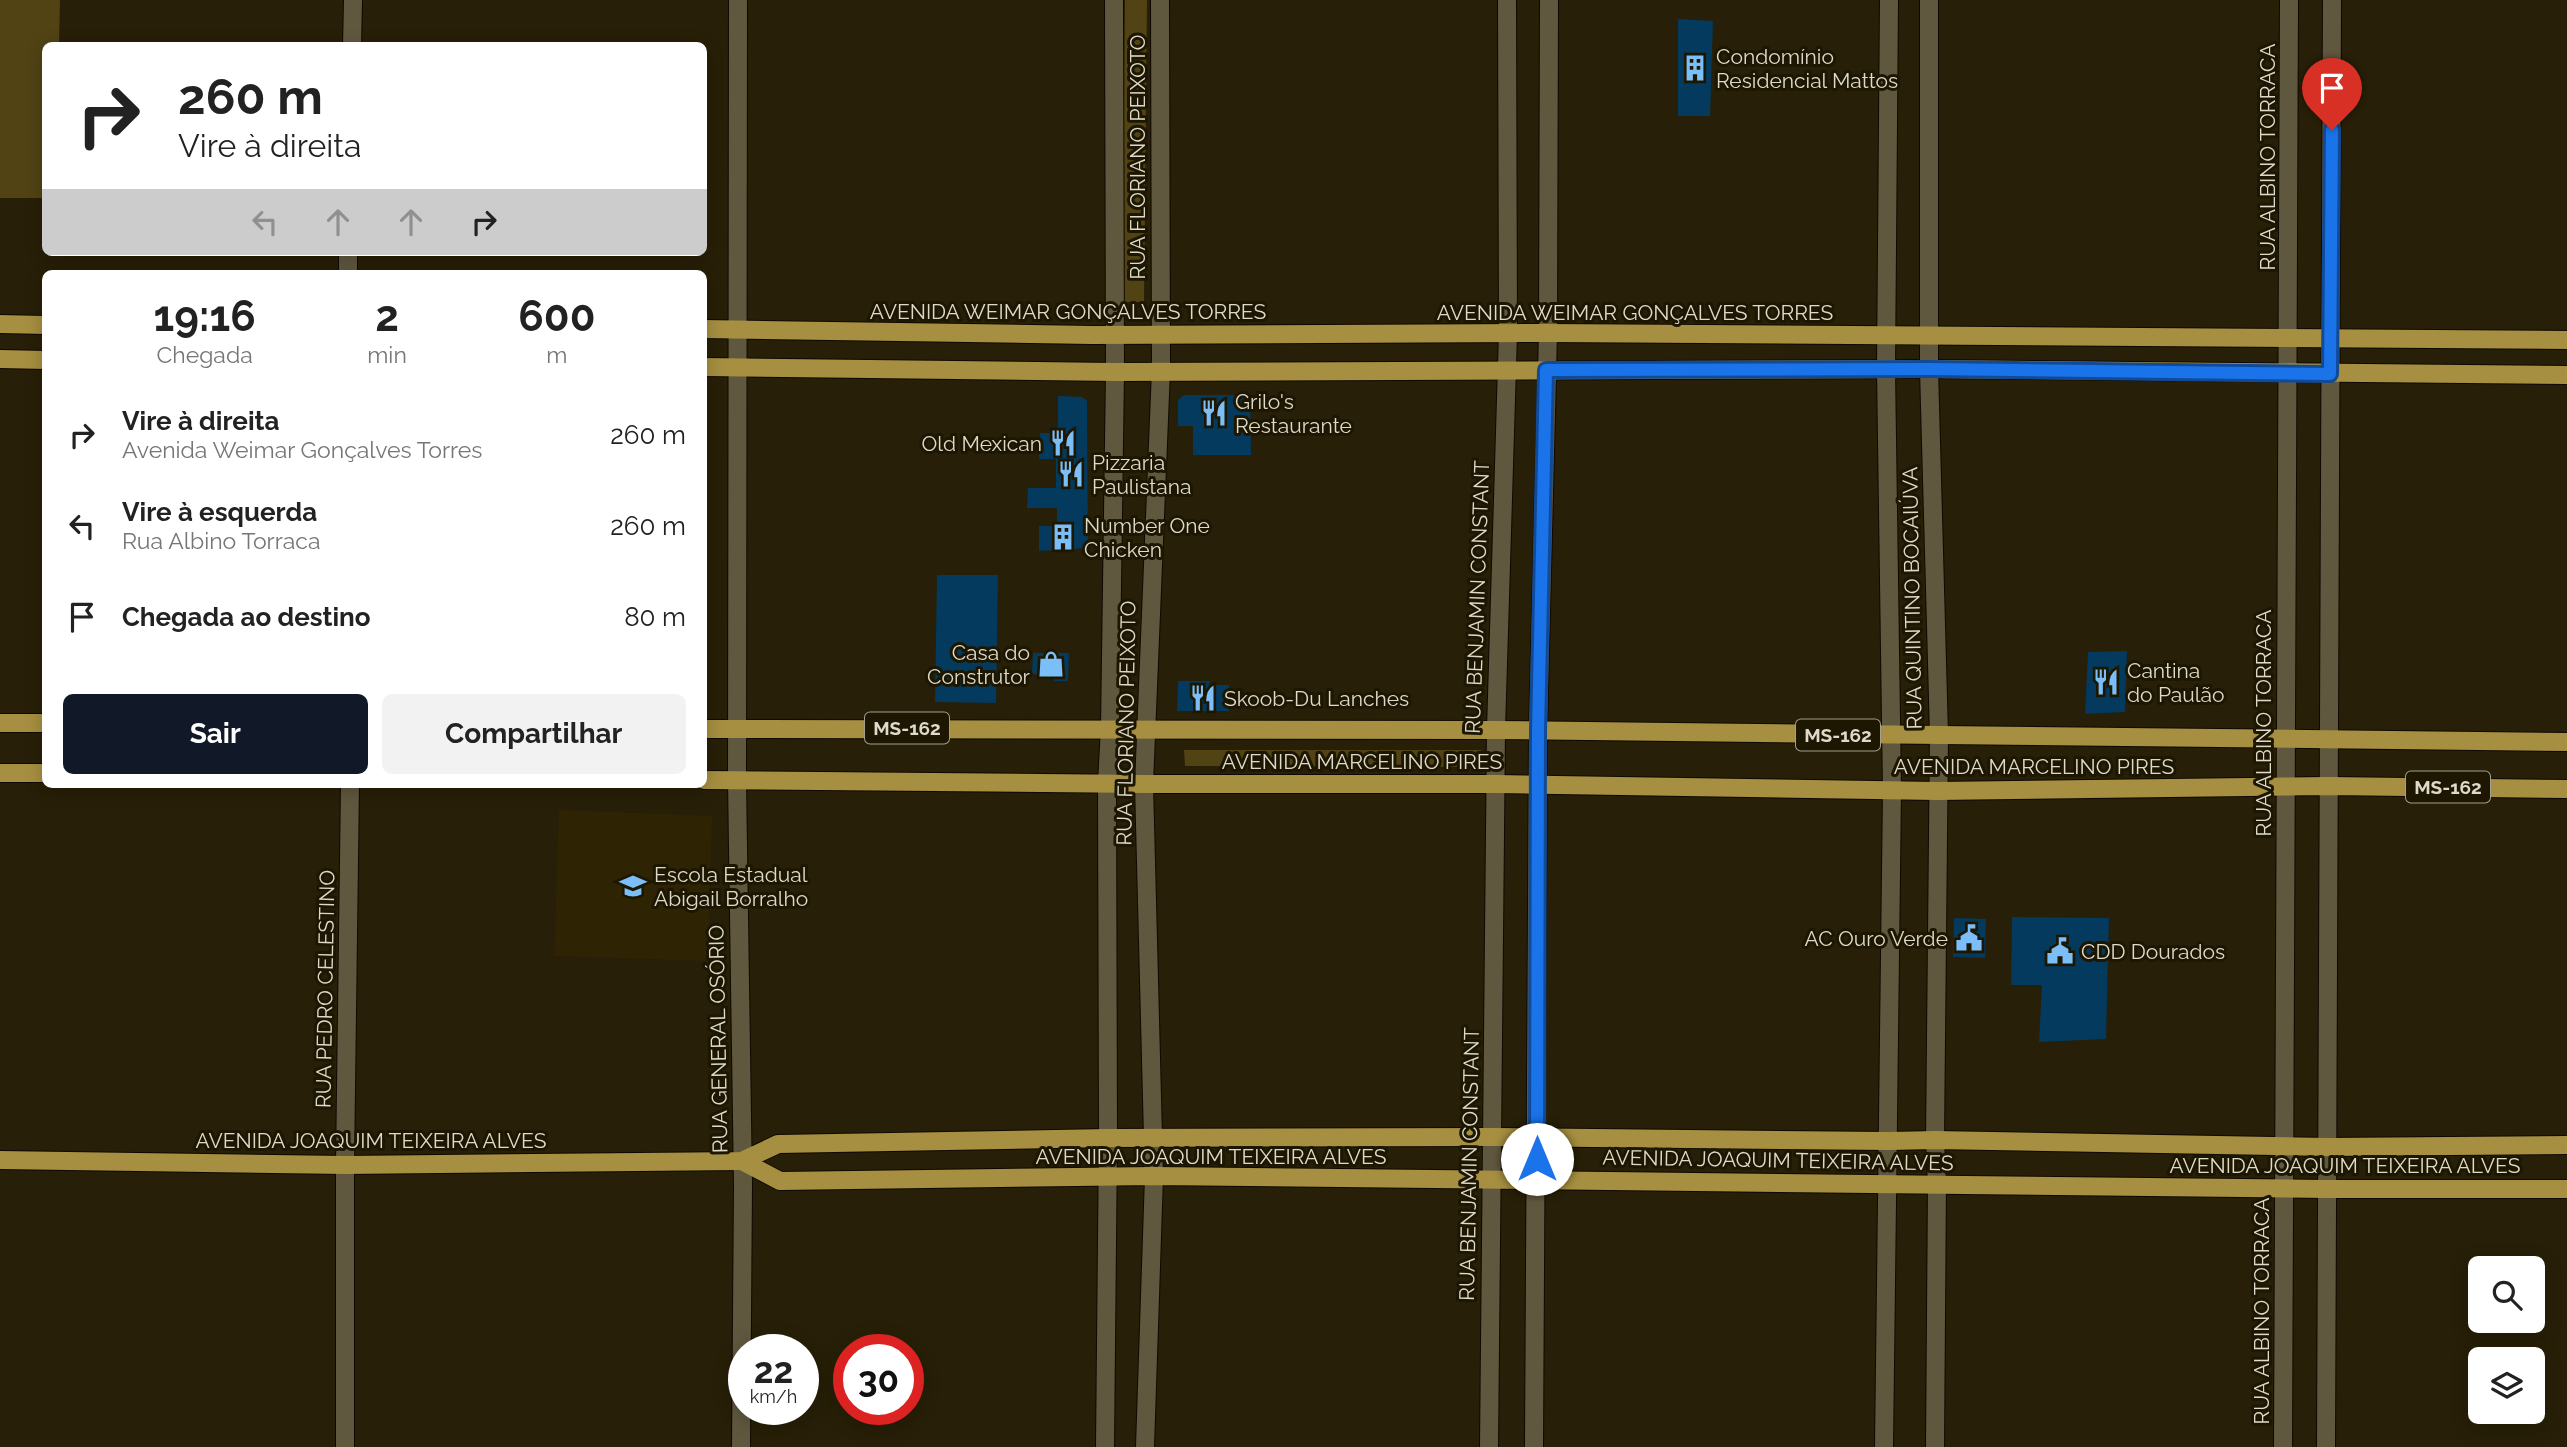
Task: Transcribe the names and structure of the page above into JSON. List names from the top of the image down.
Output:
{
  "streets": {
    "main road": [
      "AVENIDA WEIMAR GONÇALVES TORRES",
      "MS-162",
      "AVENIDA MARCELINO PIRES",
      "AVENIDA JOAQUIM TEIXEIRA ALVES"
    ],
    "street": [
      "RUA FLORIANO PEIXOTO",
      "RUA ALBINO TORRACA",
      "RUA BENJAMIN CONSTANT",
      "RUA QUINTINO BOCAIÚVA",
      "RUA PEDRO CELESTINO",
      "RUA GENERAL OSÓRIO"
    ]
  },
  "crossings": [
    ["RUA FLORIANO PEIXOTO", "AVENIDA WEIMAR GONÇALVES TORRES"],
    ["RUA FLORIANO PEIXOTO", "AVENIDA MARCELINO PIRES"],
    ["RUA FLORIANO PEIXOTO", "AVENIDA JOAQUIM TEIXEIRA ALVES"],
    ["RUA ALBINO TORRACA", "AVENIDA WEIMAR GONÇALVES TORRES"],
    ["RUA ALBINO TORRACA", "AVENIDA MARCELINO PIRES"],
    ["RUA ALBINO TORRACA", "AVENIDA JOAQUIM TEIXEIRA ALVES"],
    ["AVENIDA WEIMAR GONÇALVES TORRES", "RUA BENJAMIN CONSTANT"],
    ["AVENIDA WEIMAR GONÇALVES TORRES", "RUA QUINTINO BOCAIÚVA"],
    ["AVENIDA WEIMAR GONÇALVES TORRES", "RUA GENERAL OSÓRIO"],
    ["RUA BENJAMIN CONSTANT", "AVENIDA MARCELINO PIRES"],
    ["RUA BENJAMIN CONSTANT", "AVENIDA JOAQUIM TEIXEIRA ALVES"],
    ["RUA QUINTINO BOCAIÚVA", "AVENIDA MARCELINO PIRES"],
    ["RUA QUINTINO BOCAIÚVA", "AVENIDA JOAQUIM TEIXEIRA ALVES"],
    ["AVENIDA MARCELINO PIRES", "RUA GENERAL OSÓRIO"],
    ["RUA PEDRO CELESTINO", "AVENIDA JOAQUIM TEIXEIRA ALVES"],
    ["RUA GENERAL OSÓRIO", "AVENIDA JOAQUIM TEIXEIRA ALVES"]
  ],
  "places": {
    "building": ["Condomínio Residencial Mattos", "Number One Chicken"],
    "restaurant": [
      "Grilo's Restaurante",
      "Old Mexican",
      "Pizzaria Paulistana",
      "Cantina do Paulão",
      "Skoob-Du Lanches"
    ],
    "shop": ["Casa do Construtor"],
    "school or university": ["Escola Estadual Abigail Borralho"],
    "public building": ["AC Ouro Verde", "CDD Dourados"]
  },
  "page": {
    "turn": ["260 m", "Vire à direita"],
    "eta": [
      "19:16",
      "Chegada",
      "2",
      "min",
      "600",
      "m"
    ],
    "list": [
      {
        "name": "Vire à direita",
        "note": "Avenida Weimar Gonçalves Torres",
        "value": "260 m"
      },
      {
        "name": "Vire à esquerda",
        "note": "Rua Albino Torraca",
        "value": "260 m"
      },
      {
        "name": "Chegada ao destino",
        "value": "80 m"
      }
    ],
    "buttons": ["Sair", "Compartilhar"],
    "speed": "22 km/h",
    "limit": "30"
  }
}
